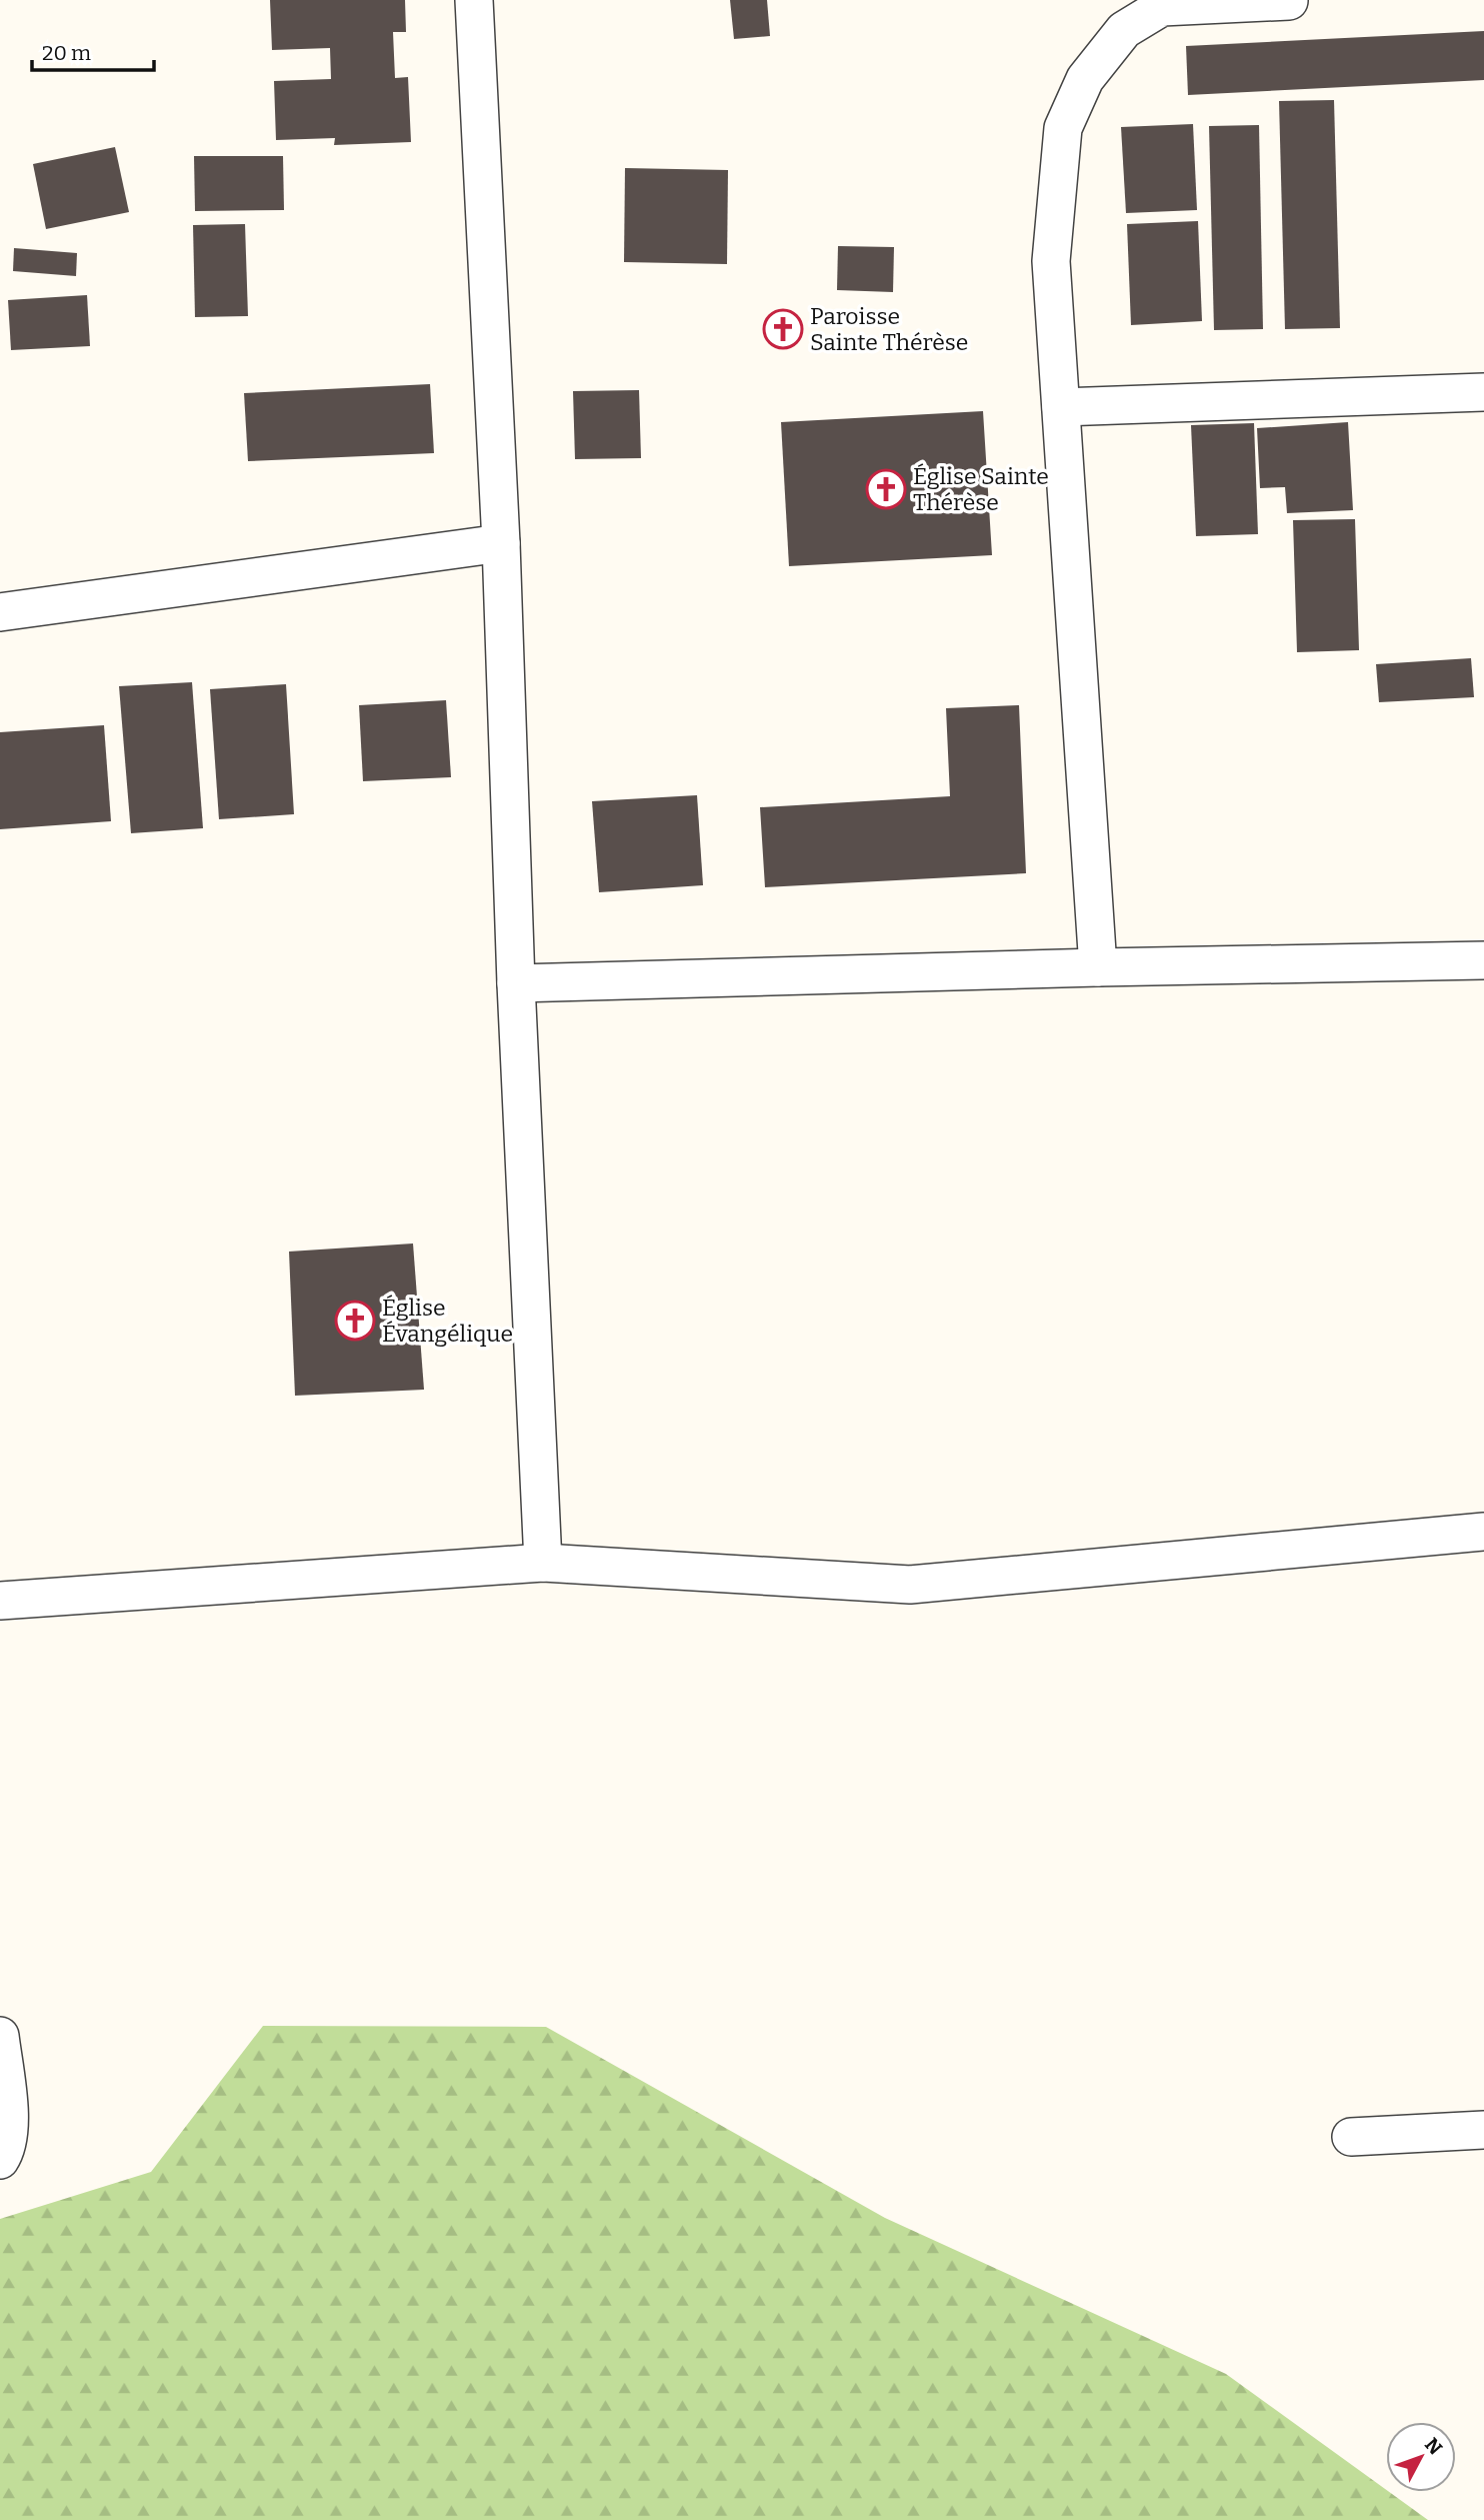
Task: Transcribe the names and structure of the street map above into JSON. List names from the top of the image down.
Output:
{
  "places": {
    "church": ["Paroisse Sainte Thérèse", "Église Sainte Thérèse", "Église Évangélique"]
  },
  "scale_bar": "20 m",
  "north": "top right"
}
